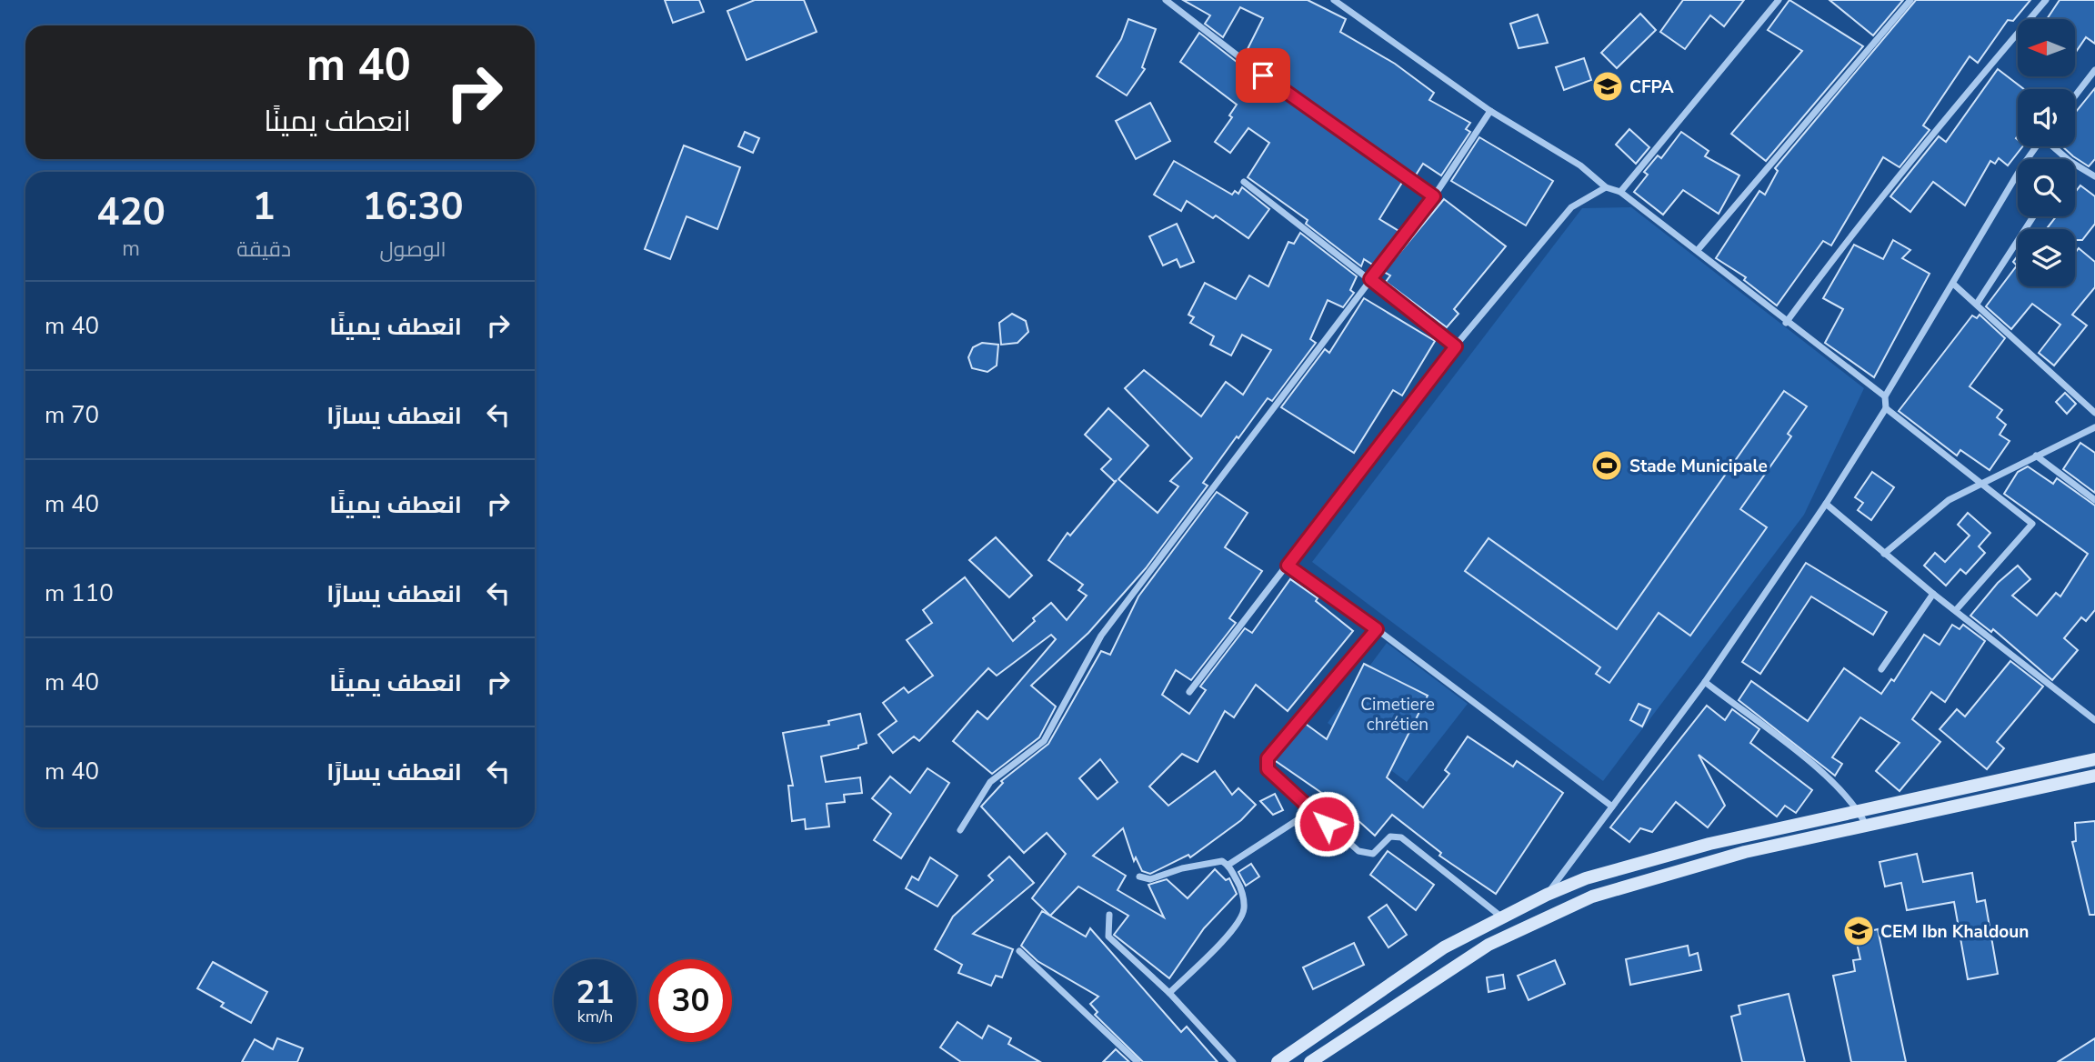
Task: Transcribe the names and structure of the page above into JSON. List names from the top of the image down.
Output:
{
  "parks": ["Cimetiere chrétien"],
  "places": {
    "school or university": ["CFPA", "CEM Ibn Khaldoun"],
    "sports": ["Stade Municipale"]
  },
  "north": "left",
  "page": {
    "turn": ["40 m", "انعطف يمينًا"],
    "eta": [
      "16:30",
      "الوصول",
      "1",
      "دقيقة",
      "420",
      "m"
    ],
    "list": [
      {
        "name": "انعطف يمينًا",
        "value": "40 m"
      },
      {
        "name": "انعطف يسارًا",
        "value": "70 m"
      },
      {
        "name": "انعطف يمينًا",
        "value": "40 m"
      },
      {
        "name": "انعطف يسارًا",
        "value": "110 m"
      },
      {
        "name": "انعطف يمينًا",
        "value": "40 m"
      },
      {
        "name": "انعطف يسارًا",
        "value": "40 m"
      }
    ],
    "speed": "21 km/h",
    "limit": "30"
  }
}
